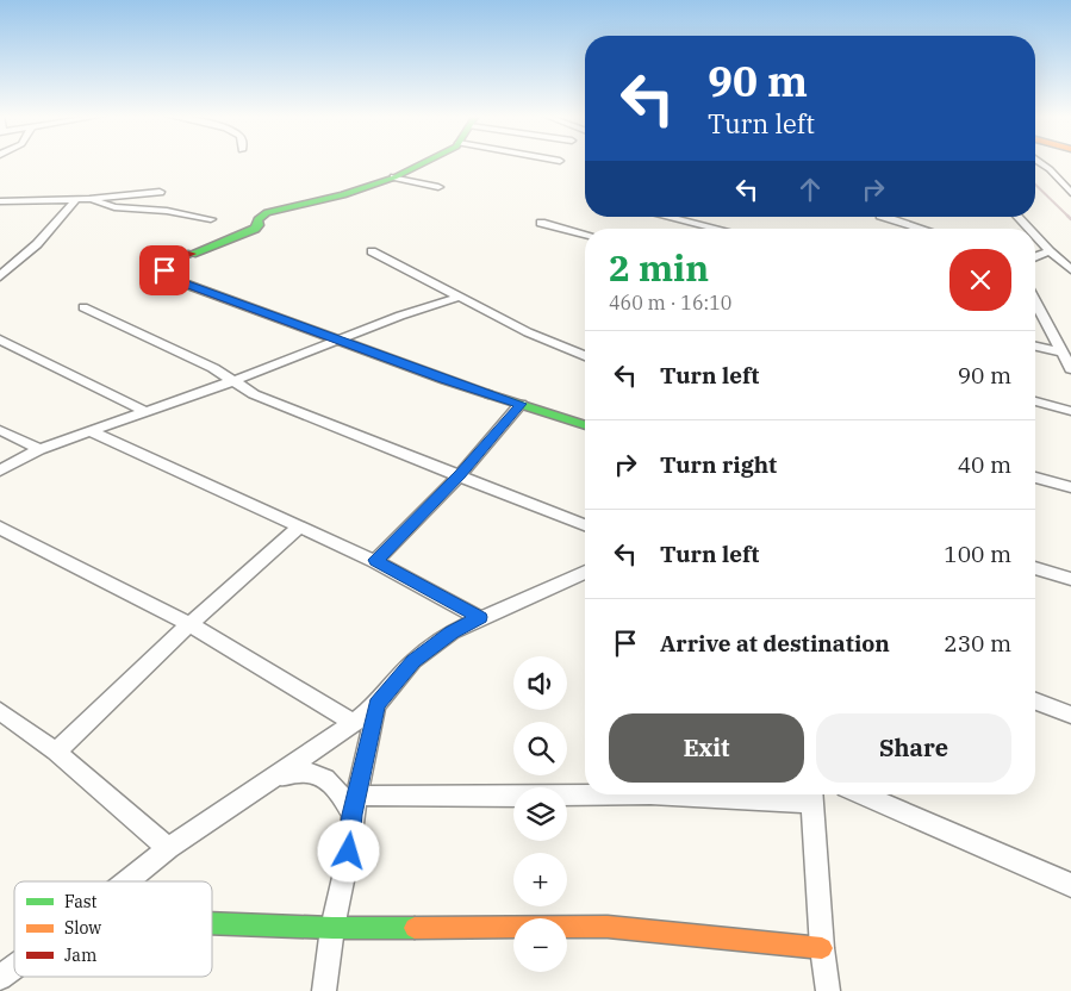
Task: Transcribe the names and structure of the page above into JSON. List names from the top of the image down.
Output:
{
  "legend": ["Fast", "Slow", "Jam"],
  "page": {
    "turn": ["90 m", "Turn left"],
    "heading": ["2 min", "460 m · 16:10"],
    "list": [
      {
        "name": "Turn left",
        "value": "90 m"
      },
      {
        "name": "Turn right",
        "value": "40 m"
      },
      {
        "name": "Turn left",
        "value": "100 m"
      },
      {
        "name": "Arrive at destination",
        "value": "230 m"
      }
    ],
    "map_buttons": ["+", "−"],
    "buttons": ["Exit", "Share"]
  }
}
